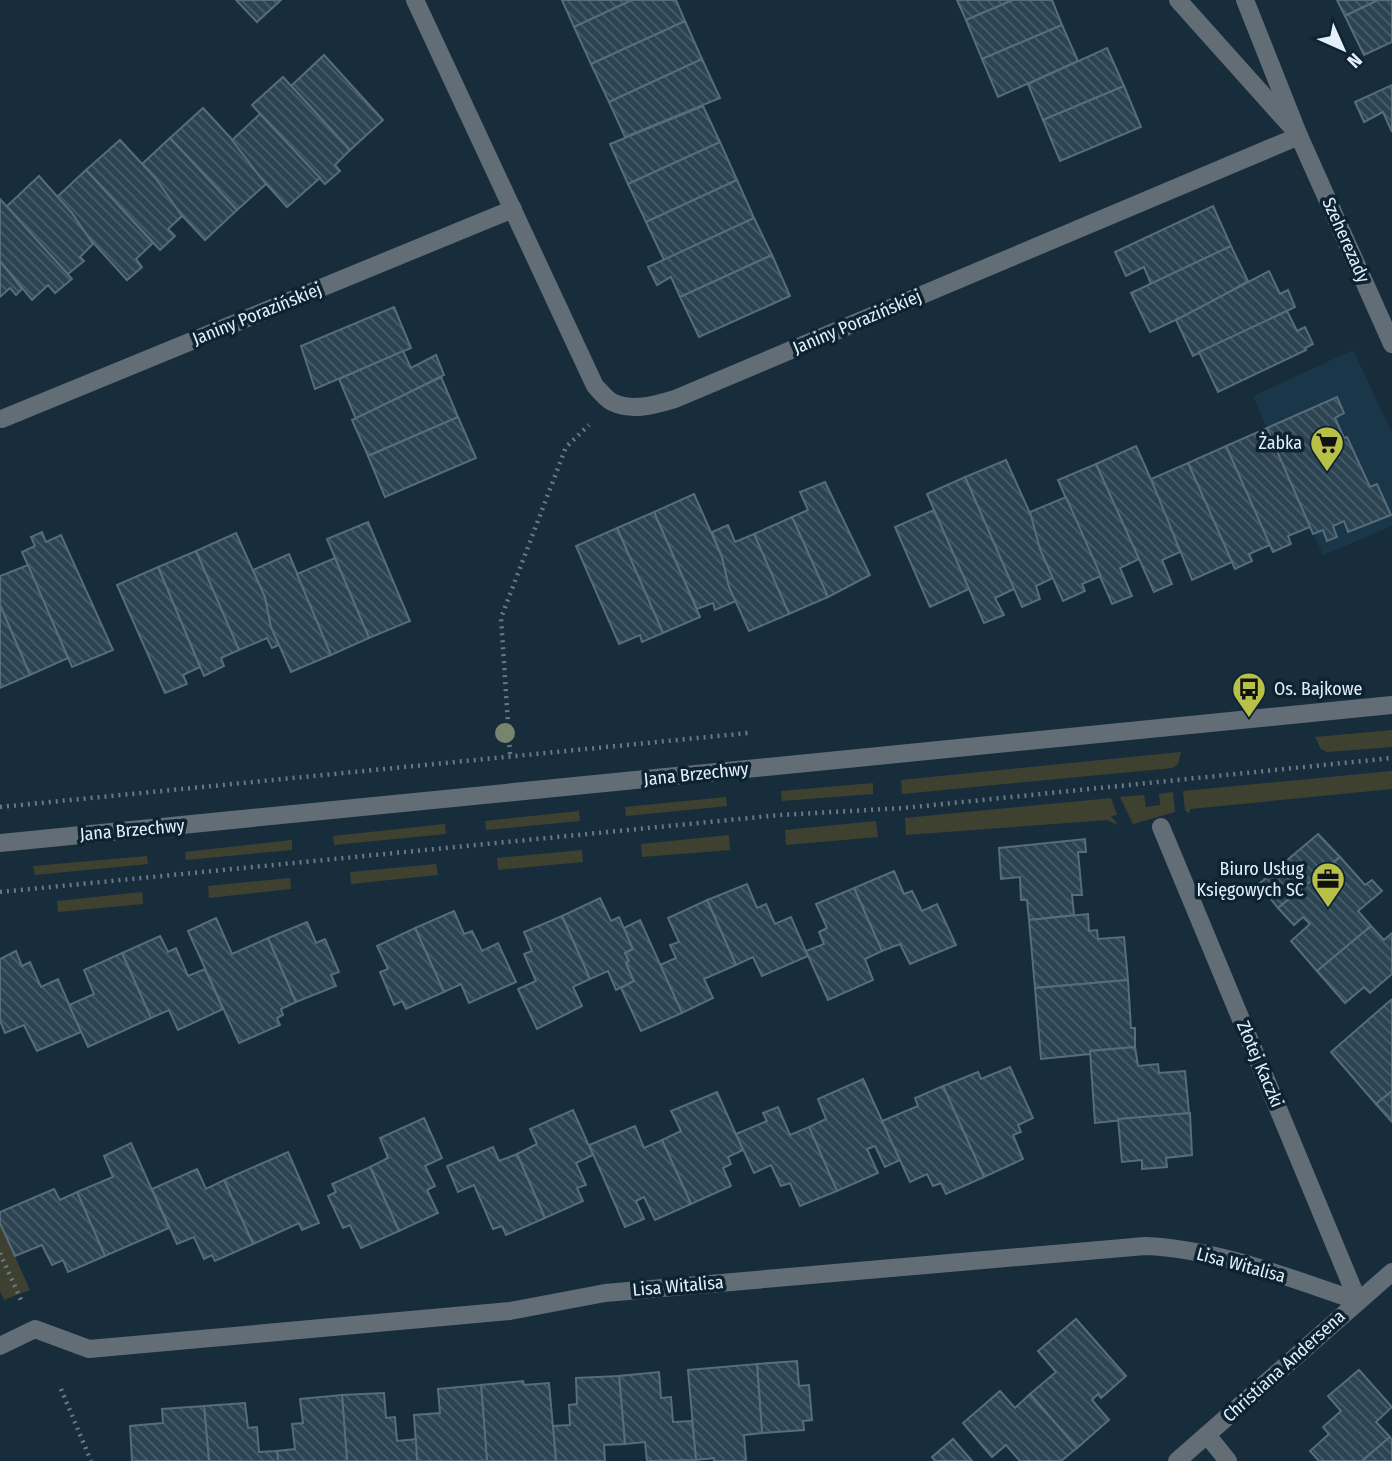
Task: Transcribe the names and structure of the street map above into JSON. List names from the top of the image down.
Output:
{
  "streets": {
    "street": [
      "Szeherezady",
      "Janiny Porazińskiej",
      "Jana Brzechwy",
      "Złotej Kaczki",
      "Lisa Witalisa",
      "Christiana Andersena"
    ]
  },
  "crossings": [
    ["Szeherezady", "Janiny Porazińskiej"],
    ["Złotej Kaczki", "Lisa Witalisa"],
    ["Złotej Kaczki", "Christiana Andersena"],
    ["Lisa Witalisa", "Christiana Andersena"]
  ],
  "places": {
    "supermarket": ["Żabka"],
    "bus stop": ["Os. Bajkowe"],
    "office": ["Biuro Usług Księgowych SC"]
  },
  "north": "bottom right"
}
